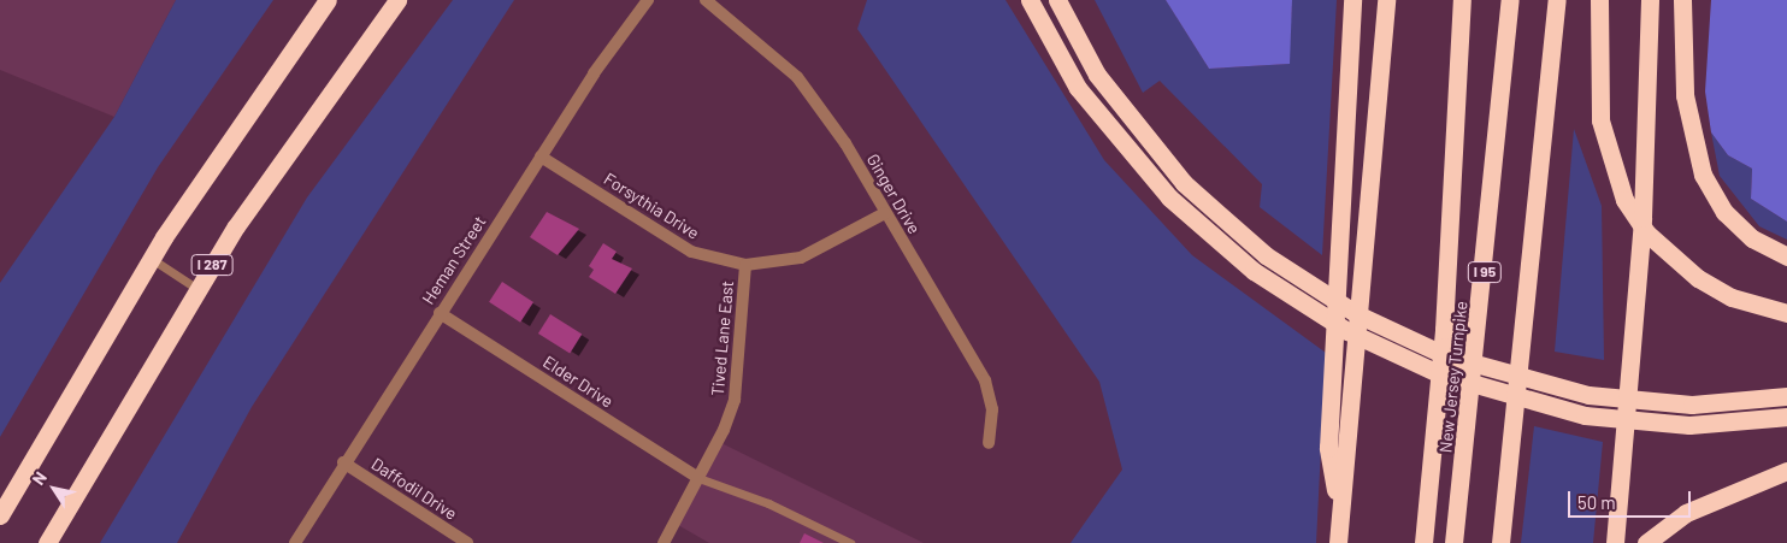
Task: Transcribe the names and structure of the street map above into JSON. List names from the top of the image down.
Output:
{
  "streets": {
    "highway": ["I 287", "I 95", "New Jersey Turnpike"],
    "street": [
      "Ginger Drive",
      "Forsythia Drive",
      "Heman Street",
      "Tived Lane East",
      "Elder Drive",
      "Daffodil Drive"
    ]
  },
  "crossings": [
    ["Ginger Drive", "Forsythia Drive"],
    ["Forsythia Drive", "Heman Street"],
    ["Forsythia Drive", "Tived Lane East"],
    ["Heman Street", "Elder Drive"],
    ["Heman Street", "Daffodil Drive"],
    ["Tived Lane East", "Elder Drive"]
  ],
  "scale_bar": "50 m",
  "north": "top left"
}
